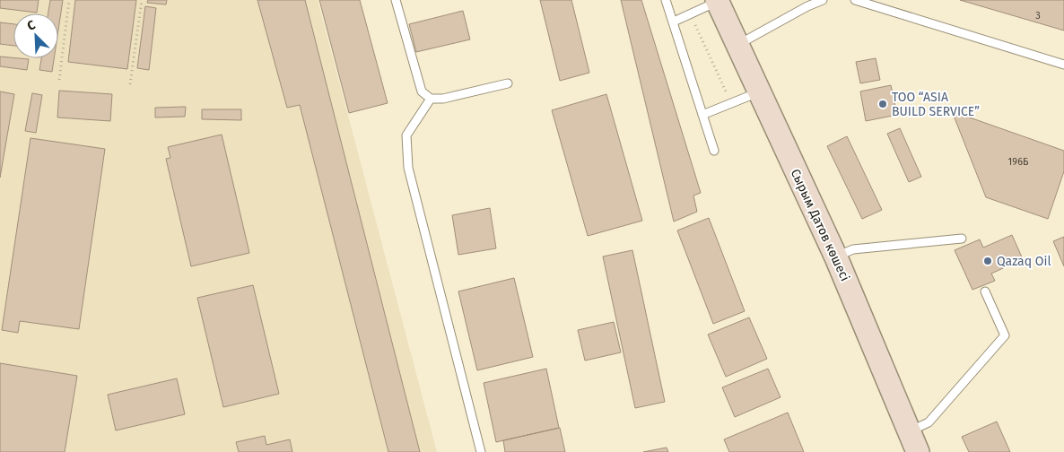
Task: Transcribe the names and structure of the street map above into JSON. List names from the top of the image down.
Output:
{
  "streets": {
    "main road": ["Сырым Датов көшесі"]
  },
  "places": ["TOO “ASIA BUILD SERVICE”", "Qazaq Oil"],
  "house_numbers": ["3", "196Б"],
  "north": "top left"
}
